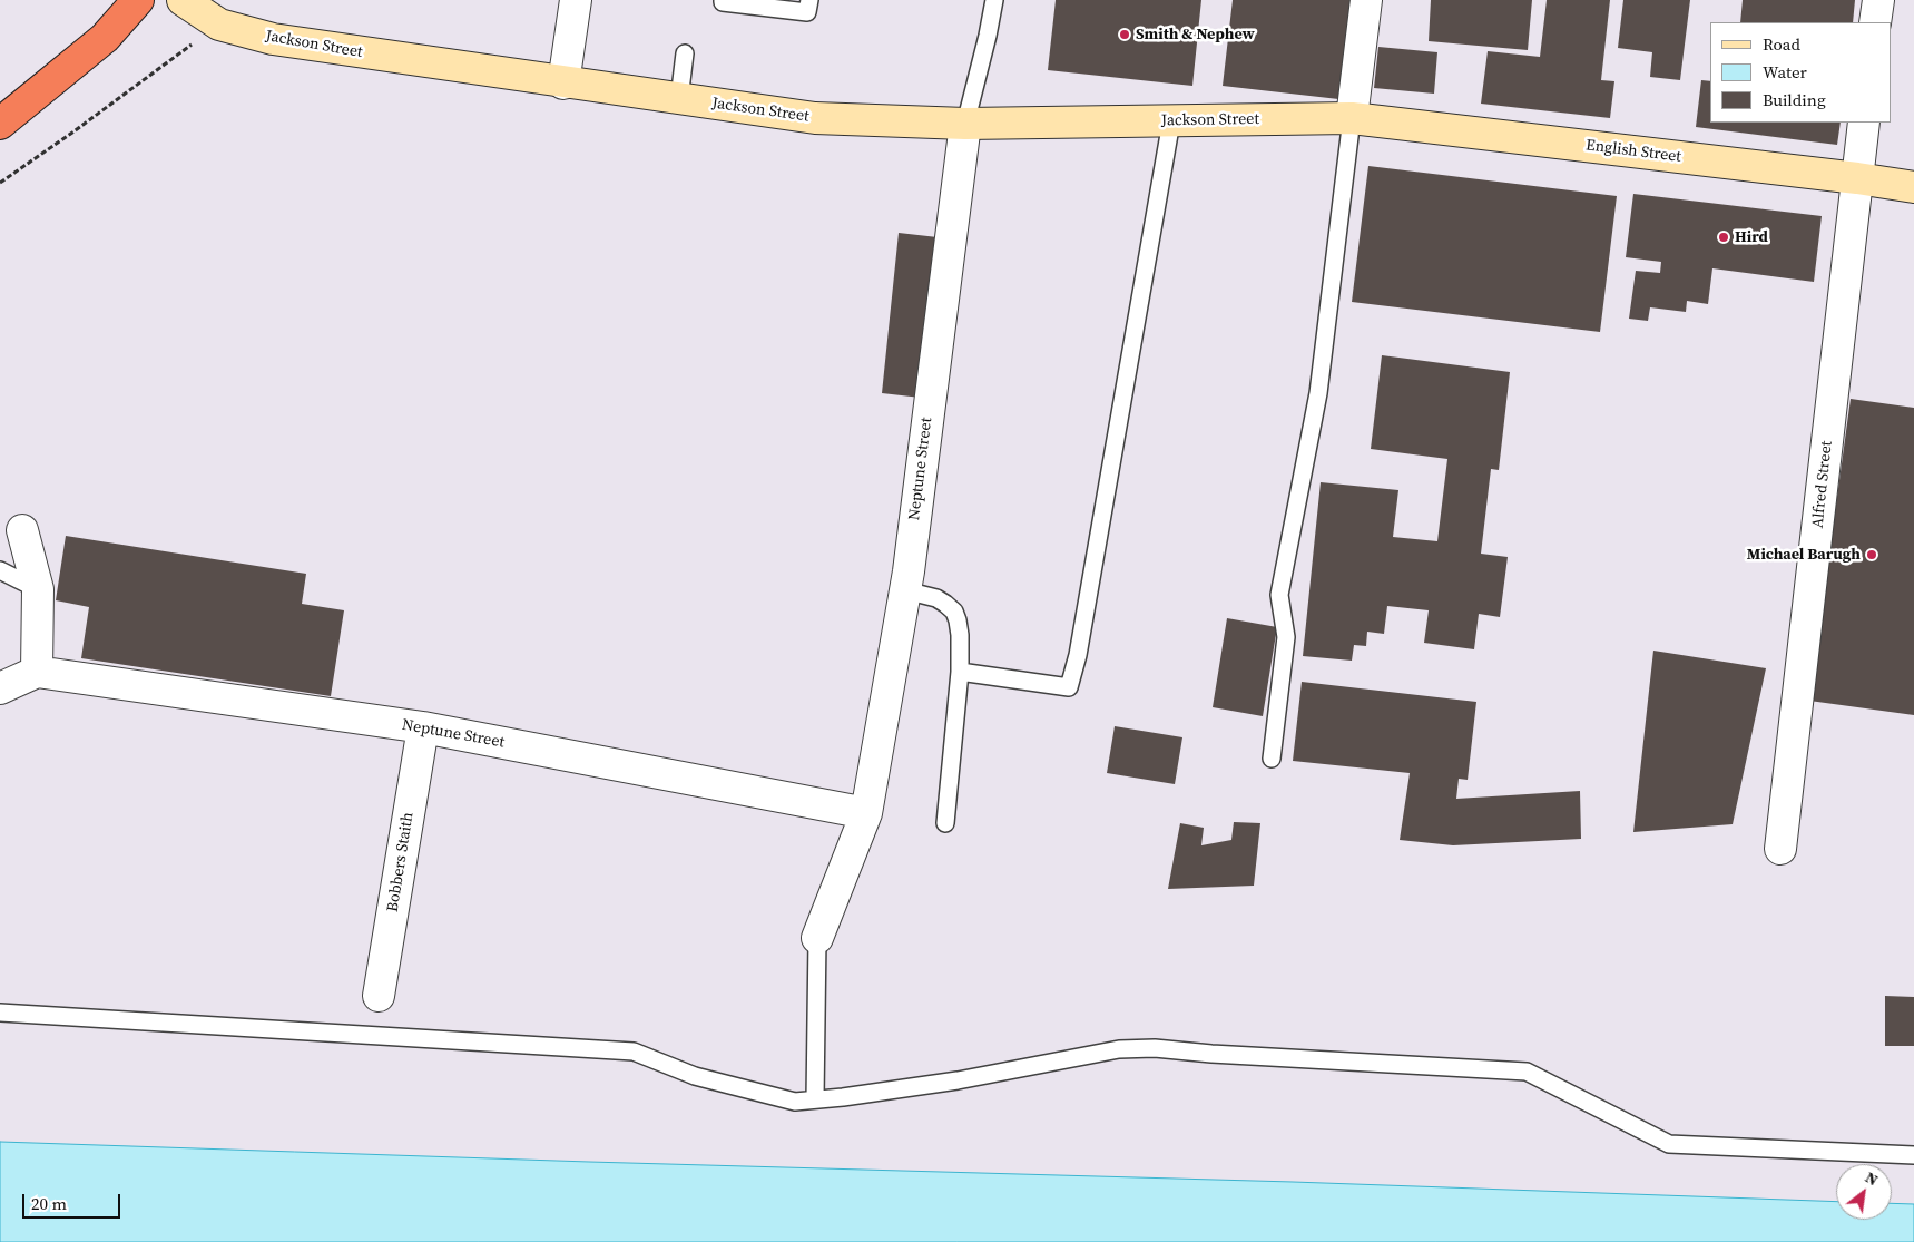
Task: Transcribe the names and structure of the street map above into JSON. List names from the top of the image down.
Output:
{
  "streets": {
    "street": [
      "Jackson Street",
      "English Street",
      "Neptune Street",
      "Alfred Street",
      "Bobbers Staith"
    ]
  },
  "crossings": [
    ["Jackson Street", "English Street"],
    ["Jackson Street", "Neptune Street"],
    ["English Street", "Alfred Street"],
    ["Neptune Street", "Bobbers Staith"]
  ],
  "places": ["Smith & Nephew", "Hird", "Michael Barugh"],
  "legend": ["Road", "Water", "Building"],
  "scale_bar": "20 m",
  "north": "top right"
}
